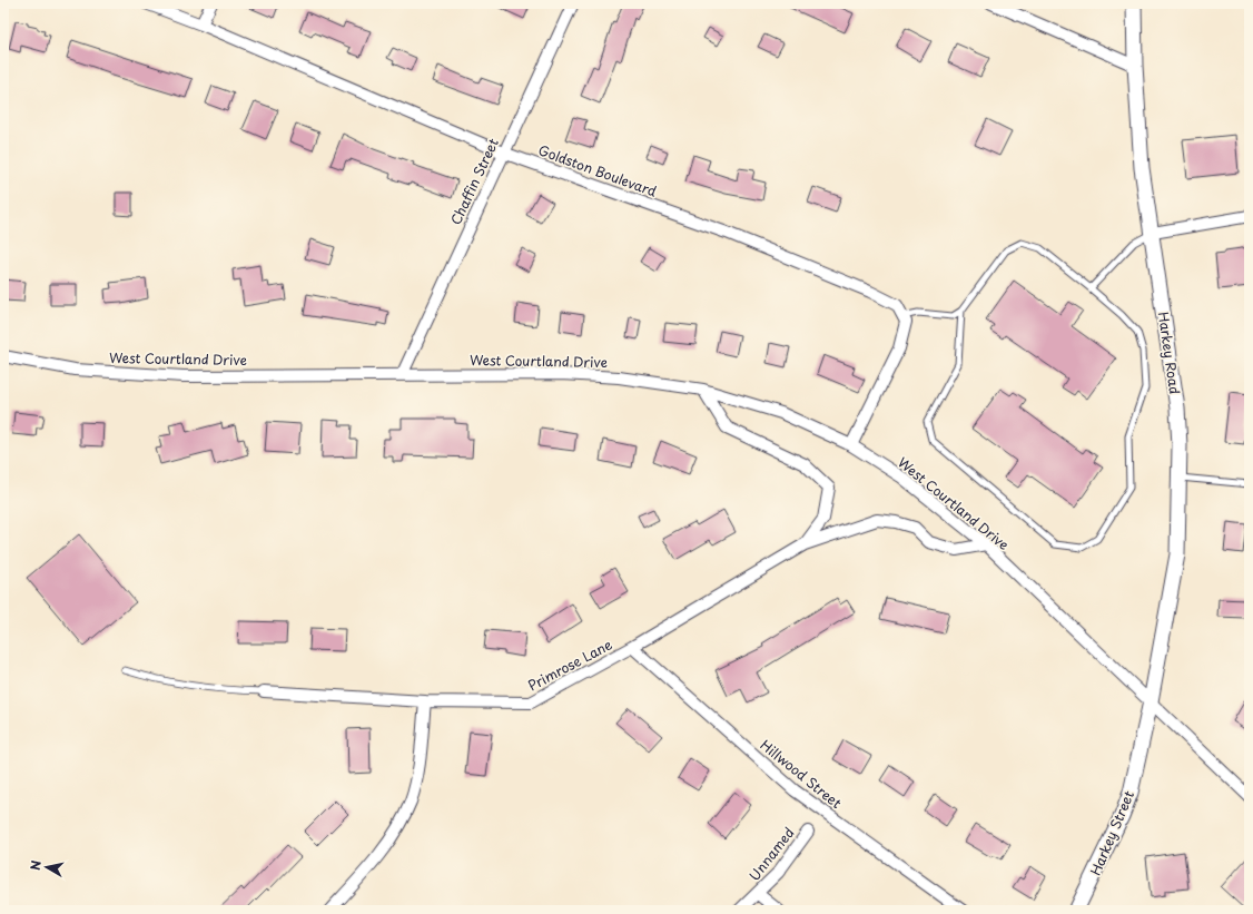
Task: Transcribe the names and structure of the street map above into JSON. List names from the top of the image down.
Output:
{
  "streets": {
    "street": [
      "Goldston Boulevard",
      "Chaffin Street",
      "Harkey Road",
      "West Courtland Drive",
      "Primrose Lane",
      "Hillwood Street",
      "Harkey Street",
      "Unnamed"
    ]
  },
  "crossings": [
    ["Goldston Boulevard", "Chaffin Street"],
    ["Chaffin Street", "West Courtland Drive"],
    ["Harkey Road", "West Courtland Drive"],
    ["Harkey Road", "Harkey Street"],
    ["West Courtland Drive", "Primrose Lane"],
    ["West Courtland Drive", "Harkey Street"],
    ["Primrose Lane", "Hillwood Street"]
  ],
  "north": "left"
}
